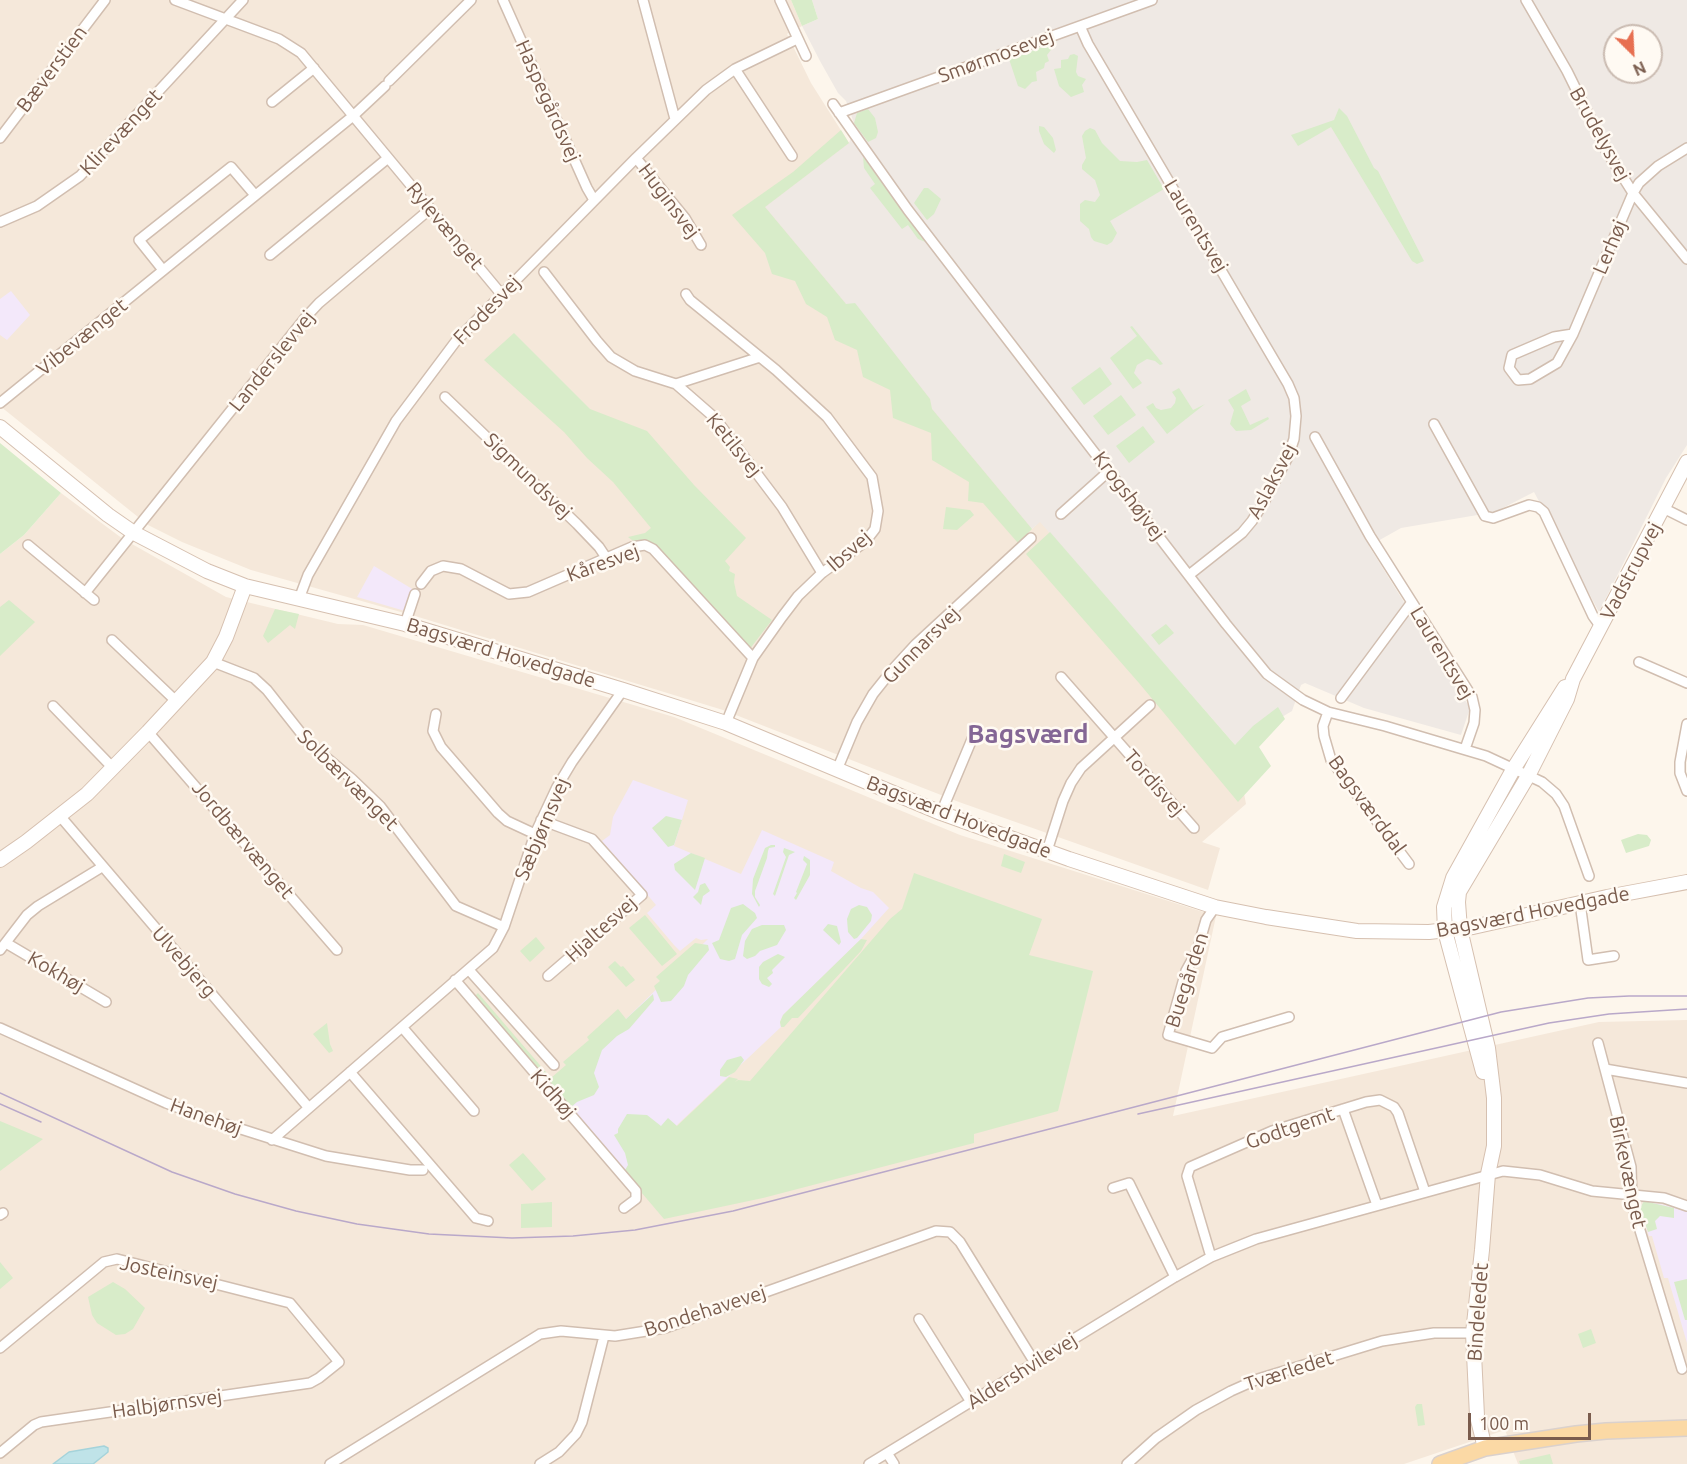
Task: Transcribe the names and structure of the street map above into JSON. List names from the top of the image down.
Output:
{
  "streets": {
    "street": [
      "Smørmosevej",
      "Bæverstien",
      "Haspegårdsvej",
      "Klirevænget",
      "Brudelysvej",
      "Huginsvej",
      "Rylevænget",
      "Laurentsvej",
      "Lerhøj",
      "Frodesvej",
      "Vibevænget",
      "Landerslevvej",
      "Ketilsvej",
      "Sigmundsvej",
      "Aslaksvej",
      "Krogshøjvej",
      "Ibsvej",
      "Kåresvej",
      "Vadstrupvej",
      "Gunnarsvej",
      "Bagsværd Hovedgade",
      "Solbærvænget",
      "Tordisvej",
      "Bagsværddal",
      "Sæbjørnsvej",
      "Jordbærvænget",
      "Hjaltesvej",
      "Ulvebjerg",
      "Kokhøj",
      "Buegården",
      "Kidhøj",
      "Hanehøj",
      "Godtgemt",
      "Birkevænget",
      "Josteinsvej",
      "Bondehavevej",
      "Bindeledet",
      "Aldershvilevej",
      "Tværledet",
      "Halbjørnsvej"
    ]
  },
  "crossings": [
    ["Smørmosevej", "Laurentsvej"],
    ["Smørmosevej", "Krogshøjvej"],
    ["Haspegårdsvej", "Frodesvej"],
    ["Klirevænget", "Rylevænget"],
    ["Brudelysvej", "Lerhøj"],
    ["Huginsvej", "Frodesvej"],
    ["Rylevænget", "Frodesvej"],
    ["Rylevænget", "Vibevænget"],
    ["Rylevænget", "Landerslevvej"],
    ["Laurentsvej", "Aslaksvej"],
    ["Laurentsvej", "Krogshøjvej"],
    ["Frodesvej", "Bagsværd Hovedgade"],
    ["Landerslevvej", "Bagsværd Hovedgade"],
    ["Ketilsvej", "Ibsvej"],
    ["Sigmundsvej", "Kåresvej"],
    ["Aslaksvej", "Krogshøjvej"],
    ["Krogshøjvej", "Vadstrupvej"],
    ["Krogshøjvej", "Bagsværddal"],
    ["Ibsvej", "Kåresvej"],
    ["Ibsvej", "Bagsværd Hovedgade"],
    ["Vadstrupvej", "Bagsværd Hovedgade"],
    ["Vadstrupvej", "Bindeledet"],
    ["Gunnarsvej", "Bagsværd Hovedgade"],
    ["Bagsværd Hovedgade", "Tordisvej"],
    ["Bagsværd Hovedgade", "Sæbjørnsvej"],
    ["Bagsværd Hovedgade", "Buegården"],
    ["Bagsværd Hovedgade", "Bindeledet"],
    ["Solbærvænget", "Sæbjørnsvej"],
    ["Sæbjørnsvej", "Hjaltesvej"],
    ["Sæbjørnsvej", "Ulvebjerg"],
    ["Sæbjørnsvej", "Kidhøj"],
    ["Sæbjørnsvej", "Hanehøj"],
    ["Godtgemt", "Aldershvilevej"],
    ["Birkevænget", "Aldershvilevej"],
    ["Josteinsvej", "Halbjørnsvej"],
    ["Bondehavevej", "Aldershvilevej"],
    ["Bindeledet", "Aldershvilevej"],
    ["Bindeledet", "Tværledet"]
  ],
  "districts": ["Bagsværd"],
  "scale_bar": "100 m",
  "north": "bottom right"
}
